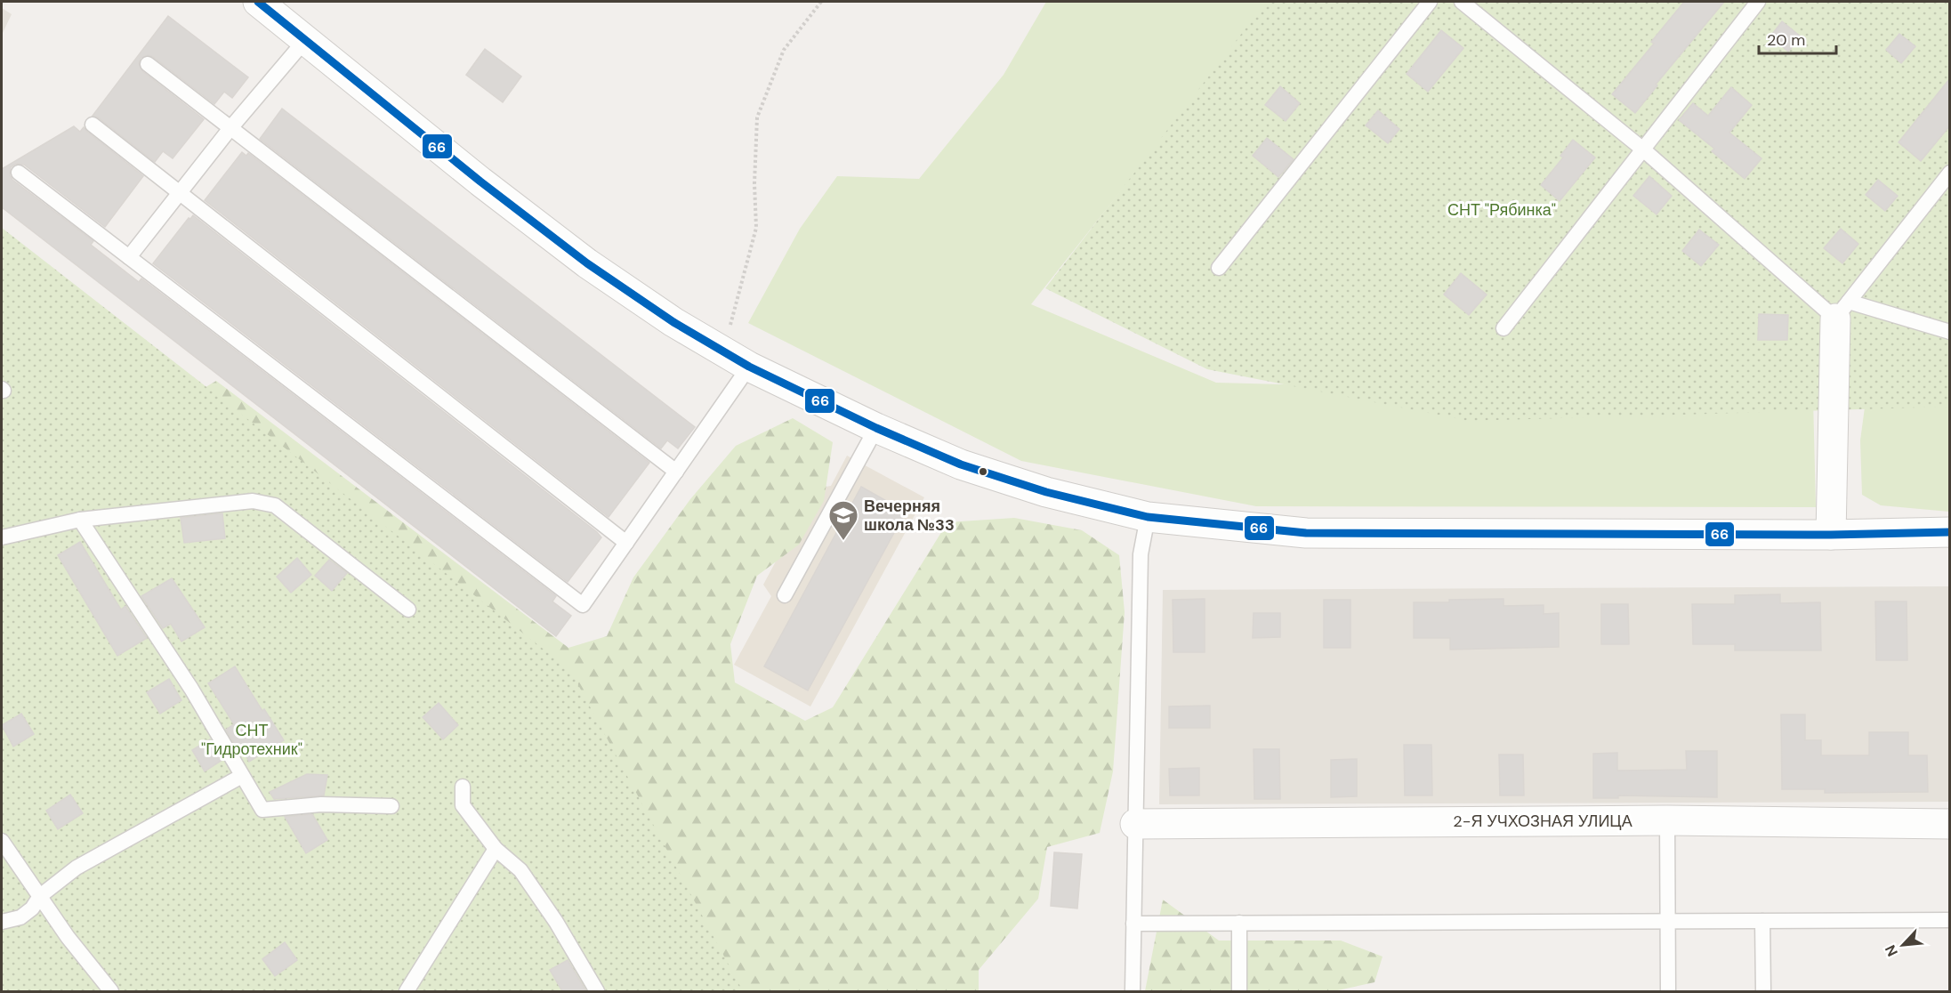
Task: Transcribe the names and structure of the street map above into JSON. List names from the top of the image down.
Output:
{
  "streets": {
    "street": ["2-Я УЧХОЗНАЯ УЛИЦА"]
  },
  "parks": ["СНТ \"Рябинка\"", "СНТ \"Гидротехник\""],
  "places": {
    "school or university": ["Вечерняя школа №33"]
  },
  "lines": ["transit line 66"],
  "scale_bar": "20 m",
  "north": "bottom left"
}
